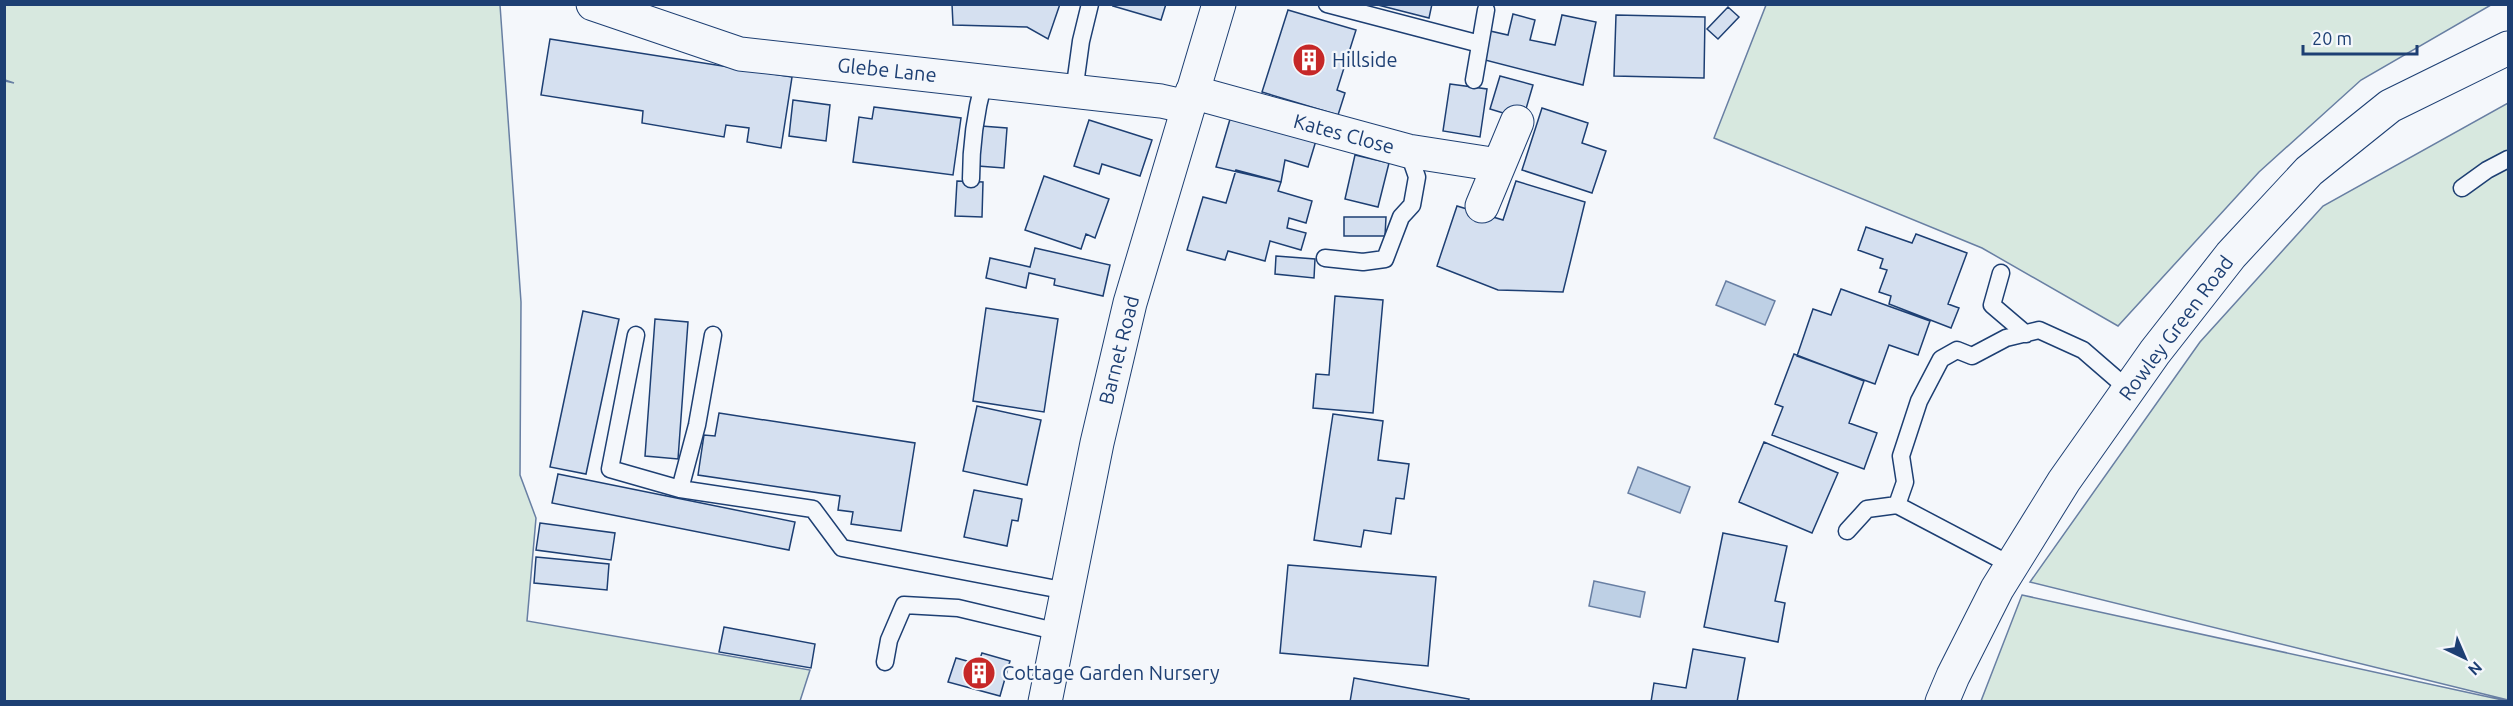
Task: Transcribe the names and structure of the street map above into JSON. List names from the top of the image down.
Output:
{
  "streets": {
    "street": [
      "Glebe Lane",
      "Kates Close",
      "Rowley Green Road",
      "Barnet Road"
    ]
  },
  "crossings": [
    ["Glebe Lane", "Kates Close"],
    ["Glebe Lane", "Barnet Road"],
    ["Kates Close", "Barnet Road"]
  ],
  "places": {
    "building": ["Hillside", "Cottage Garden Nursery"]
  },
  "scale_bar": "20 m",
  "north": "bottom right"
}
